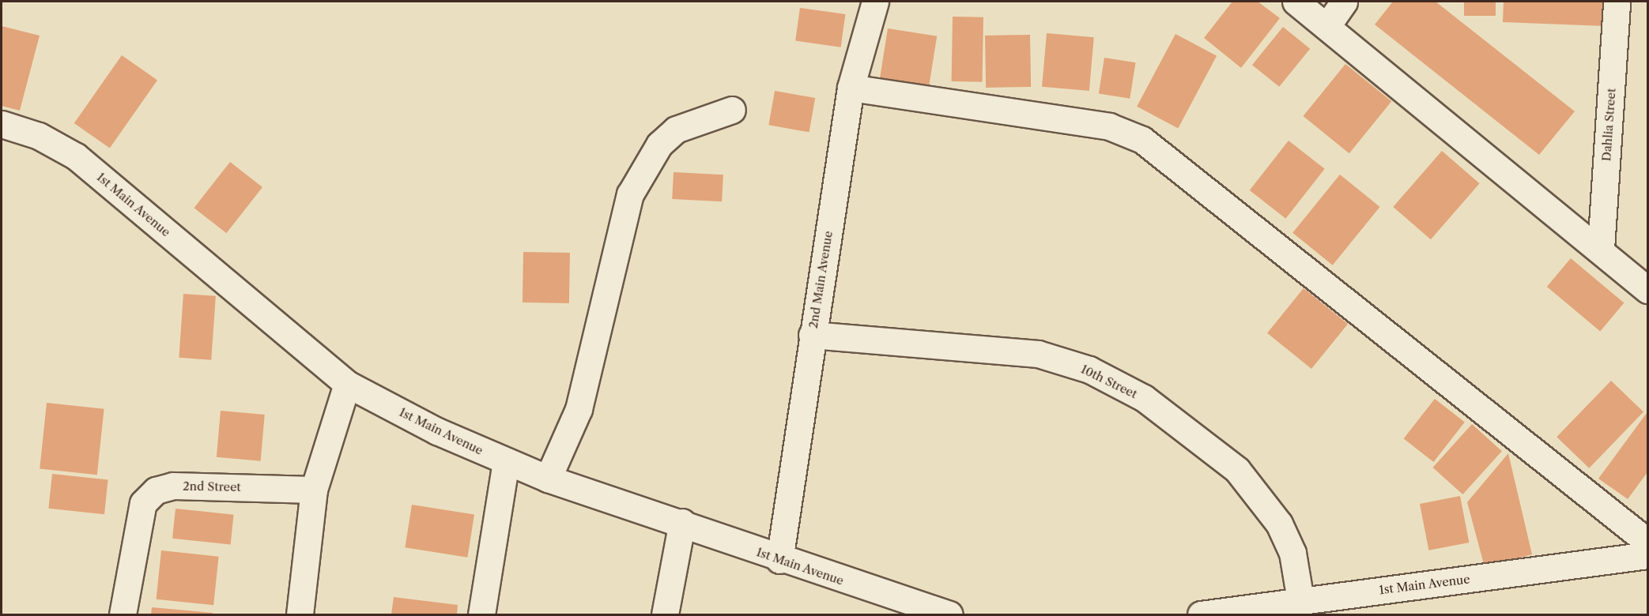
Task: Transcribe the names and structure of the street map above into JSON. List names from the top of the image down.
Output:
{
  "streets": {
    "street": [
      "Dahlia Street",
      "1st Main Avenue",
      "2nd Main Avenue",
      "10th Street",
      "2nd Street"
    ]
  },
  "crossings": [
    ["1st Main Avenue", "2nd Main Avenue"],
    ["1st Main Avenue", "10th Street"],
    ["2nd Main Avenue", "10th Street"]
  ]
}
